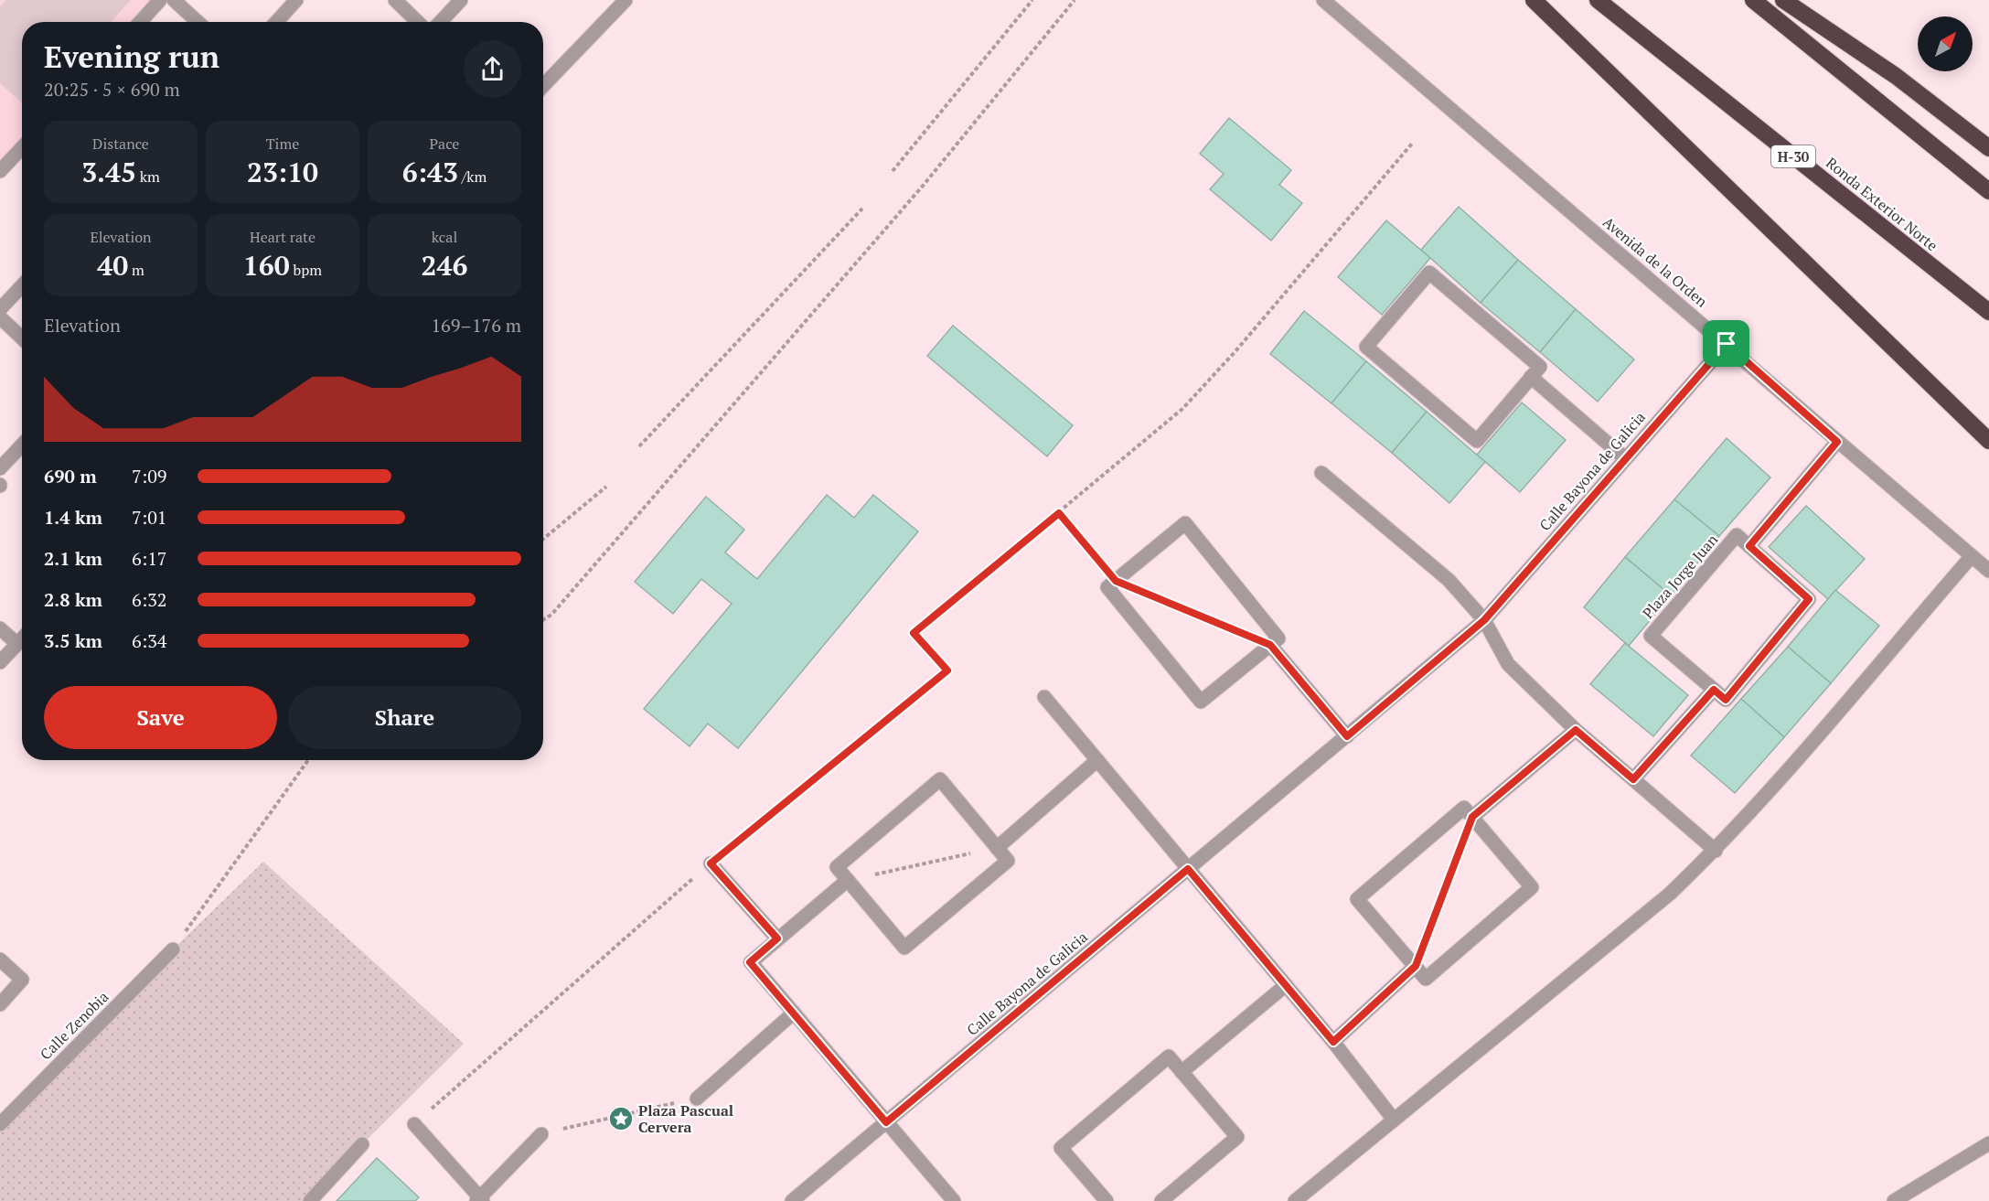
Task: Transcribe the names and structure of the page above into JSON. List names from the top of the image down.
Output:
{
  "streets": {
    "highway": ["H-30", "Ronda Exterior Norte"],
    "street": [
      "Avenida de la Orden",
      "Calle Bayona de Galicia",
      "Plaza Jorge Juan",
      "Calle Zenobia"
    ]
  },
  "crossings": [
    ["Avenida de la Orden", "Calle Bayona de Galicia"]
  ],
  "places": {
    "place": ["Plaza Pascual Cervera"]
  },
  "north": "top right",
  "page": {
    "heading": ["Evening run", "20:25 · 5 × 690 m"],
    "stats": [
      ["Distance", "3.45 km"],
      ["Time", "23:10"],
      ["Pace", "6:43 /km"],
      ["Elevation", "40 m"],
      ["Heart rate", "160 bpm"],
      ["kcal", "246"]
    ],
    "chart": ["Elevation", "169–176 m"],
    "list": [
      {
        "name": "690 m",
        "note": "7:09"
      },
      {
        "name": "1.4 km",
        "note": "7:01"
      },
      {
        "name": "2.1 km",
        "note": "6:17"
      },
      {
        "name": "2.8 km",
        "note": "6:32"
      },
      {
        "name": "3.5 km",
        "note": "6:34"
      }
    ],
    "buttons": ["Save", "Share"]
  }
}
